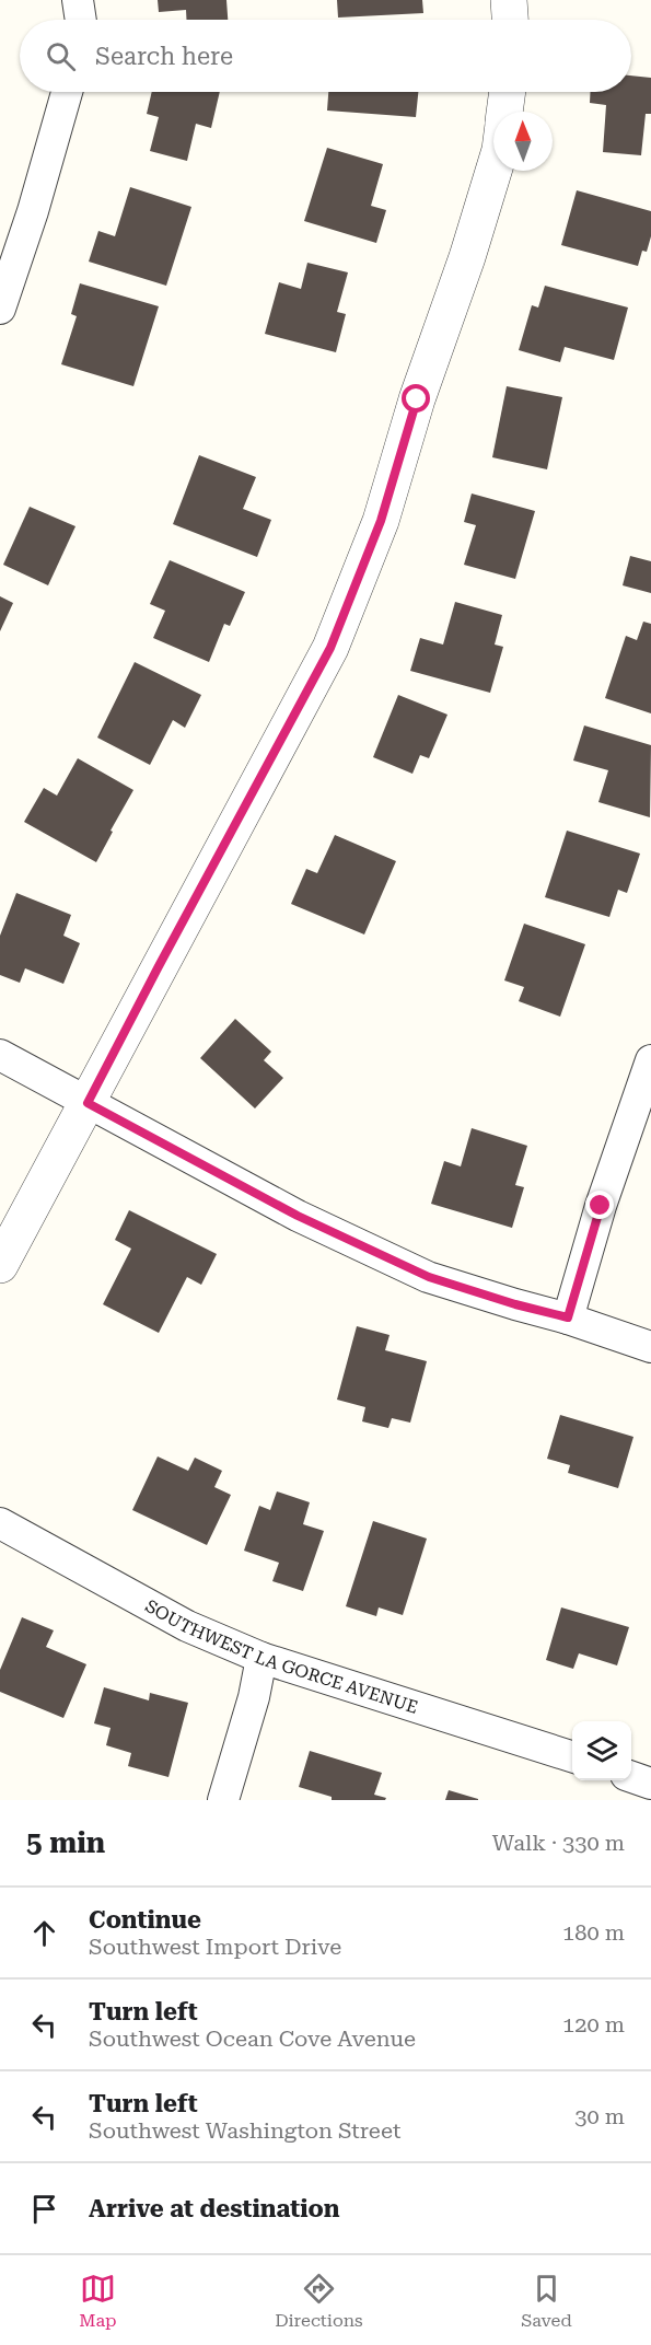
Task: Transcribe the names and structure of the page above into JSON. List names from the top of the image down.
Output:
{
  "streets": {
    "street": ["SOUTHWEST LA GORCE AVENUE"]
  },
  "north": "top",
  "page": {
    "search": "Search here",
    "heading": ["5 min", "Walk · 330 m"],
    "list": [
      ["Continue", "Southwest Import Drive", "180 m"],
      ["Turn left", "Southwest Ocean Cove Avenue", "120 m"],
      ["Turn left", "Southwest Washington Street", "30 m"],
      "Arrive at destination"
    ],
    "nav": ["Map", "Directions", "Saved"]
  }
}
